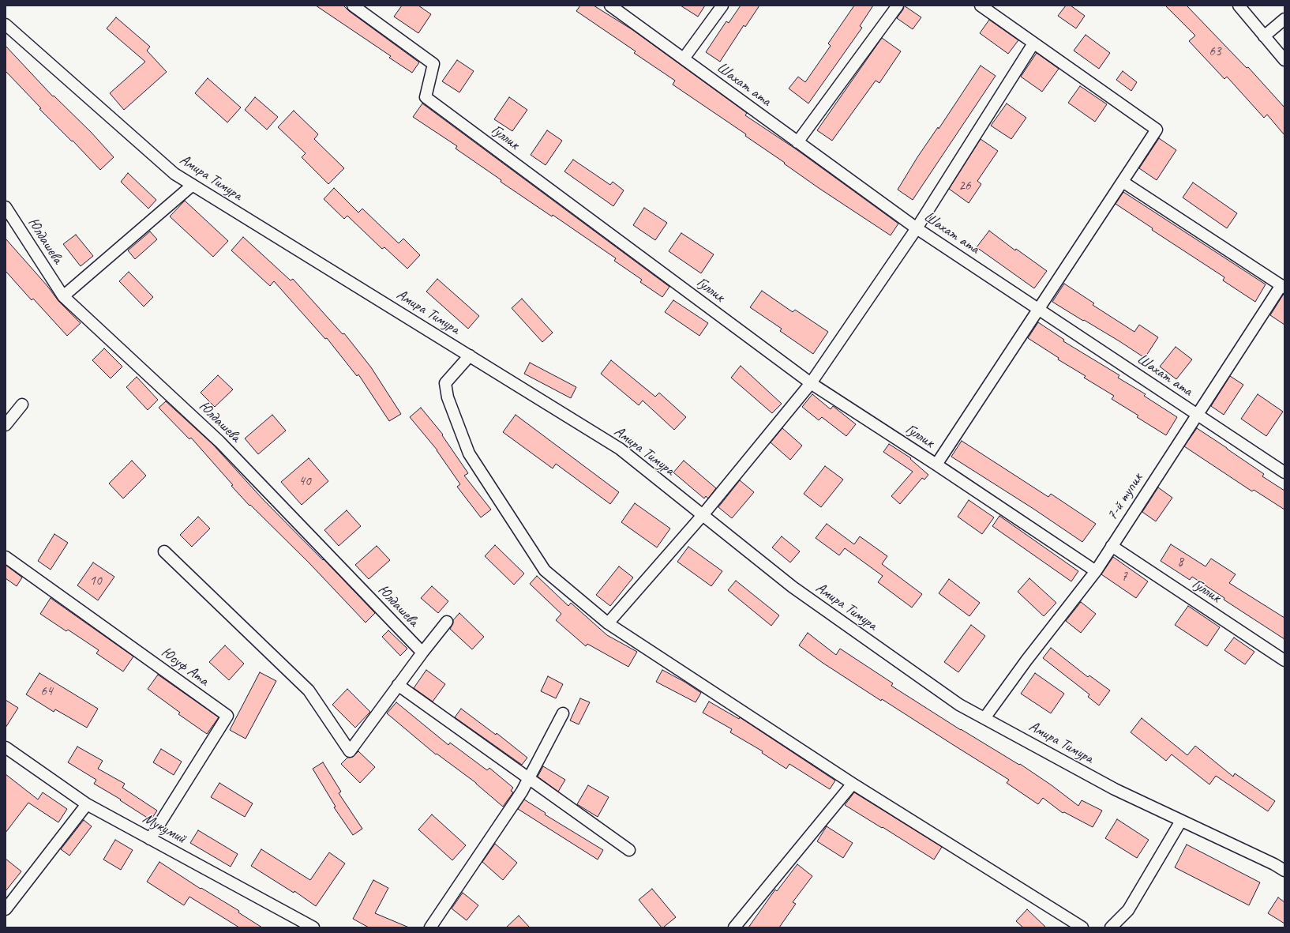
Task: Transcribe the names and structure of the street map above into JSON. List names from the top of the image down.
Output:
{
  "streets": {
    "street": [
      "Шахат ата",
      "Гуллик",
      "Амира Тимура",
      "Юлдашева",
      "7-й тупик",
      "Юсуф Ата",
      "Мукумий"
    ]
  },
  "crossings": [
    ["Шахат ата", "7-й тупик"],
    ["Гуллик", "7-й тупик"],
    ["Амира Тимура", "7-й тупик"],
    ["Юсуф Ата", "Мукумий"]
  ],
  "house_numbers": [
    "63",
    "26",
    "40",
    "8",
    "7",
    "10",
    "64"
  ]
}
